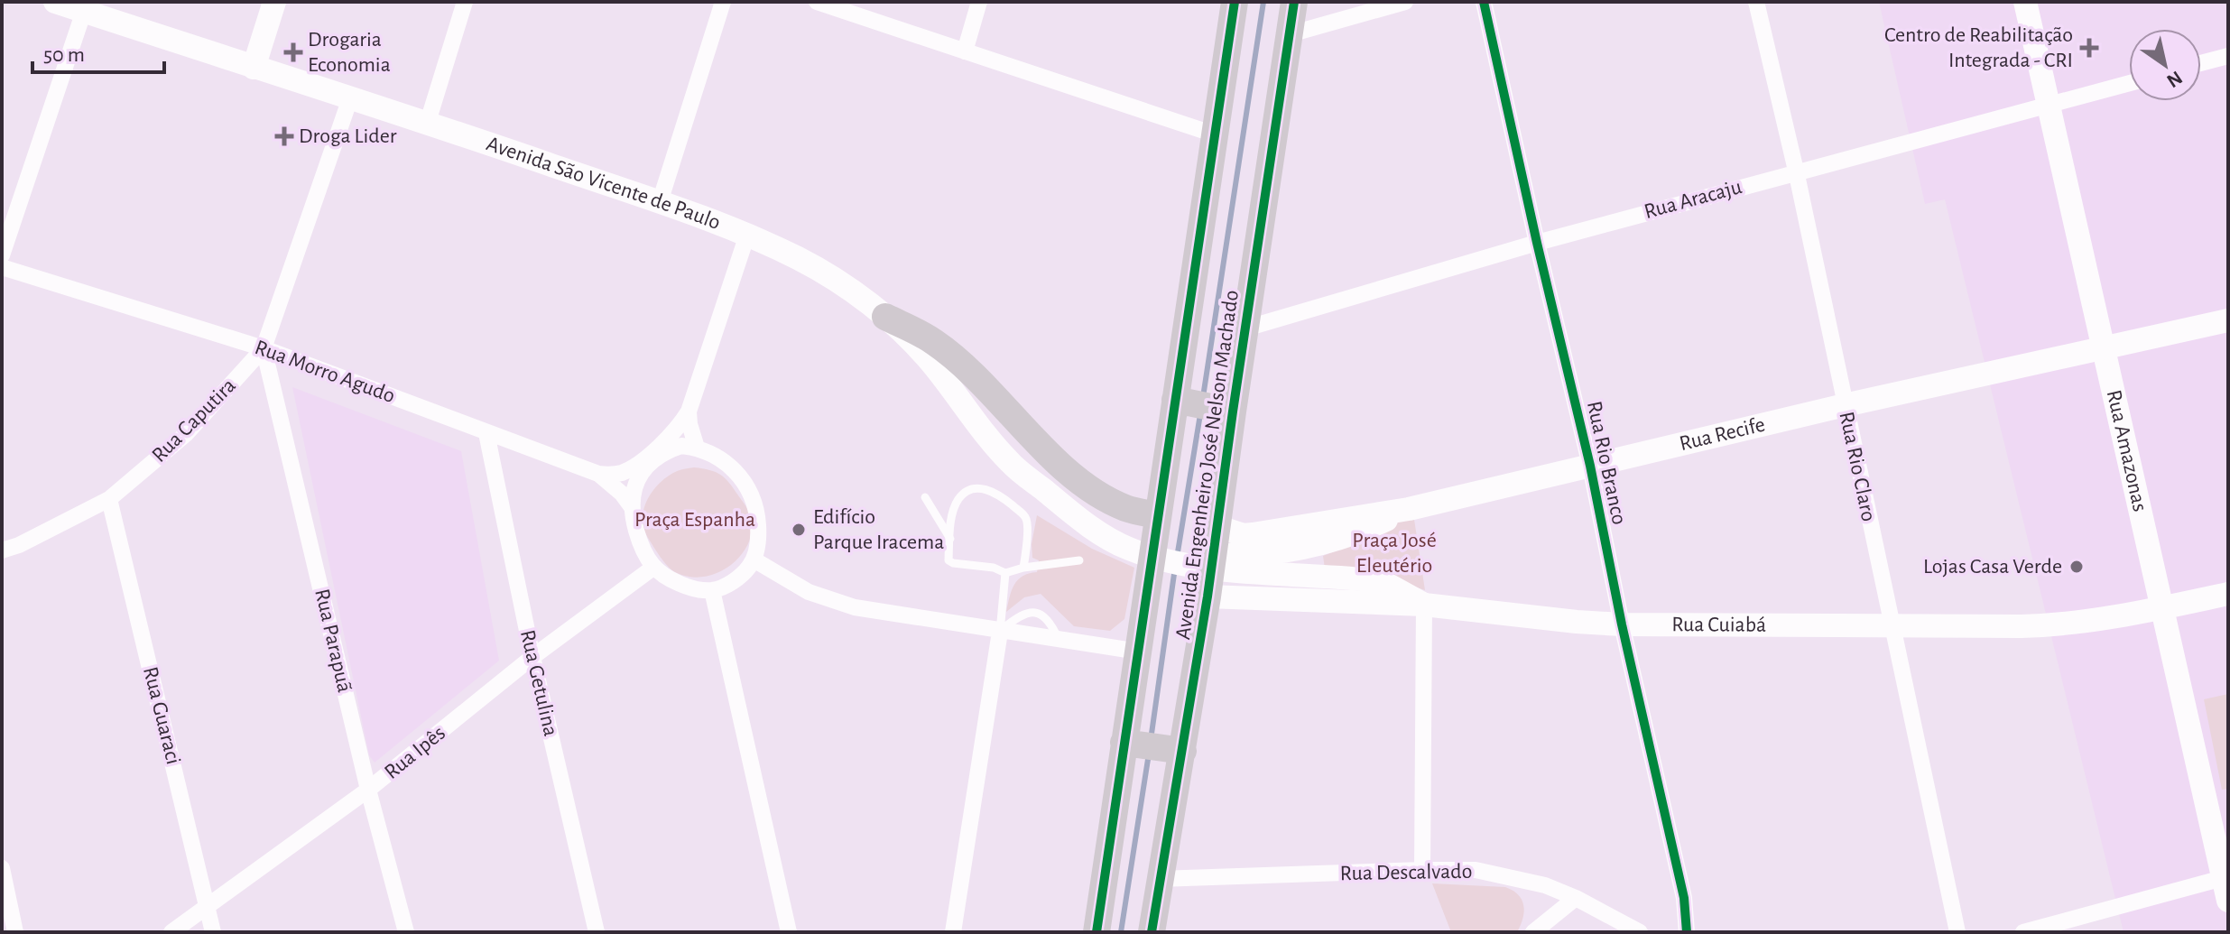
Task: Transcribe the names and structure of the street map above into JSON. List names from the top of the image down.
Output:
{
  "streets": {
    "main road": [
      "Avenida São Vicente de Paulo",
      "Rua Recife",
      "Rua Amazonas",
      "Avenida Engenheiro José Nelson Machado",
      "Rua Cuiabá"
    ],
    "street": [
      "Rua Aracaju",
      "Rua Morro Agudo",
      "Rua Caputira",
      "Rua Rio Branco",
      "Rua Rio Claro",
      "Rua Parapuã",
      "Rua Getulina",
      "Rua Guaraci",
      "Rua Ipês",
      "Rua Descalvado"
    ]
  },
  "crossings": [
    ["Avenida São Vicente de Paulo", "Rua Caputira"],
    ["Avenida São Vicente de Paulo", "Rua Recife"],
    ["Avenida São Vicente de Paulo", "Rua Cuiabá"],
    ["Rua Aracaju", "Rua Amazonas"],
    ["Rua Aracaju", "Rua Rio Branco"],
    ["Rua Aracaju", "Avenida Engenheiro José Nelson Machado"],
    ["Rua Aracaju", "Rua Rio Claro"],
    ["Rua Morro Agudo", "Rua Caputira"],
    ["Rua Morro Agudo", "Rua Parapuã"],
    ["Rua Morro Agudo", "Rua Getulina"],
    ["Rua Morro Agudo", "Rua Ipês"],
    ["Rua Caputira", "Rua Parapuã"],
    ["Rua Caputira", "Rua Guaraci"],
    ["Rua Recife", "Rua Amazonas"],
    ["Rua Recife", "Rua Rio Branco"],
    ["Rua Recife", "Avenida Engenheiro José Nelson Machado"],
    ["Rua Recife", "Rua Rio Claro"],
    ["Rua Amazonas", "Rua Cuiabá"],
    ["Rua Rio Branco", "Rua Cuiabá"],
    ["Avenida Engenheiro José Nelson Machado", "Rua Cuiabá"],
    ["Avenida Engenheiro José Nelson Machado", "Rua Descalvado"],
    ["Rua Rio Claro", "Rua Cuiabá"],
    ["Rua Parapuã", "Rua Ipês"],
    ["Rua Getulina", "Rua Ipês"],
    ["Rua Guaraci", "Rua Ipês"]
  ],
  "parks": ["Praça Espanha", "Praça José Eleutério"],
  "places": {
    "health": ["Centro de Reabilitação Integrada - CRI", "Drogaria Economia", "Droga Lider"],
    "other": ["Edifício Parque Iracema", "Lojas Casa Verde"]
  },
  "scale_bar": "50 m",
  "north": "bottom right"
}
